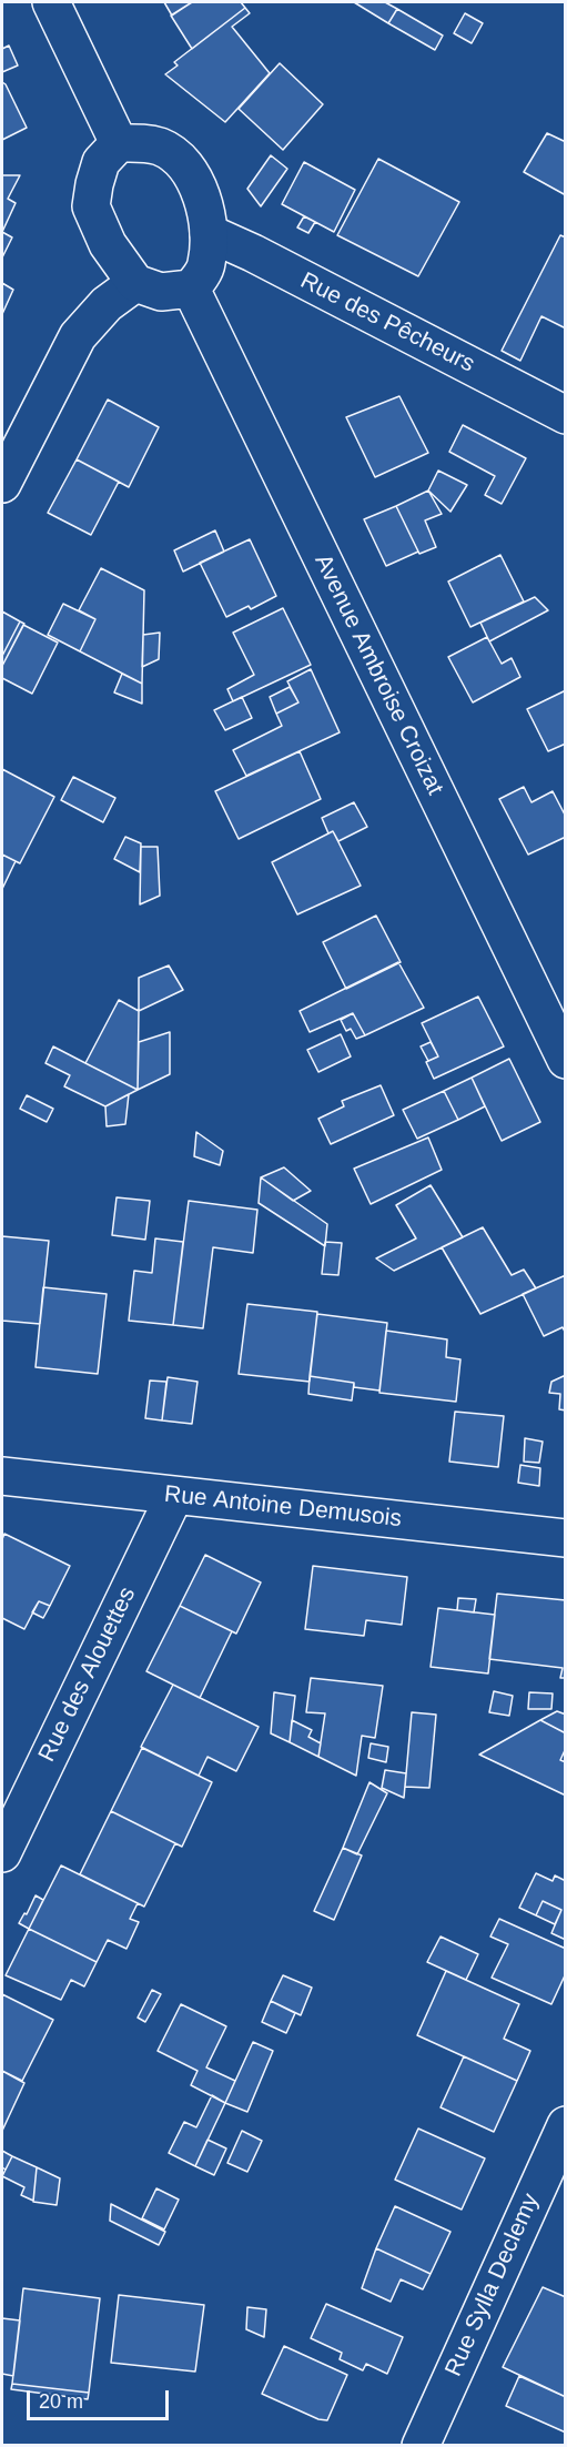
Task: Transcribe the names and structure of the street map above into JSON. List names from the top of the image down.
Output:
{
  "streets": {
    "street": [
      "Rue des Pêcheurs",
      "Avenue Ambroise Croizat",
      "Rue Antoine Demusois",
      "Rue des Alouettes",
      "Rue Sylla Declemy"
    ]
  },
  "crossings": [
    ["Rue des Pêcheurs", "Avenue Ambroise Croizat"],
    ["Rue Antoine Demusois", "Rue des Alouettes"]
  ],
  "scale_bar": "20 m"
}
